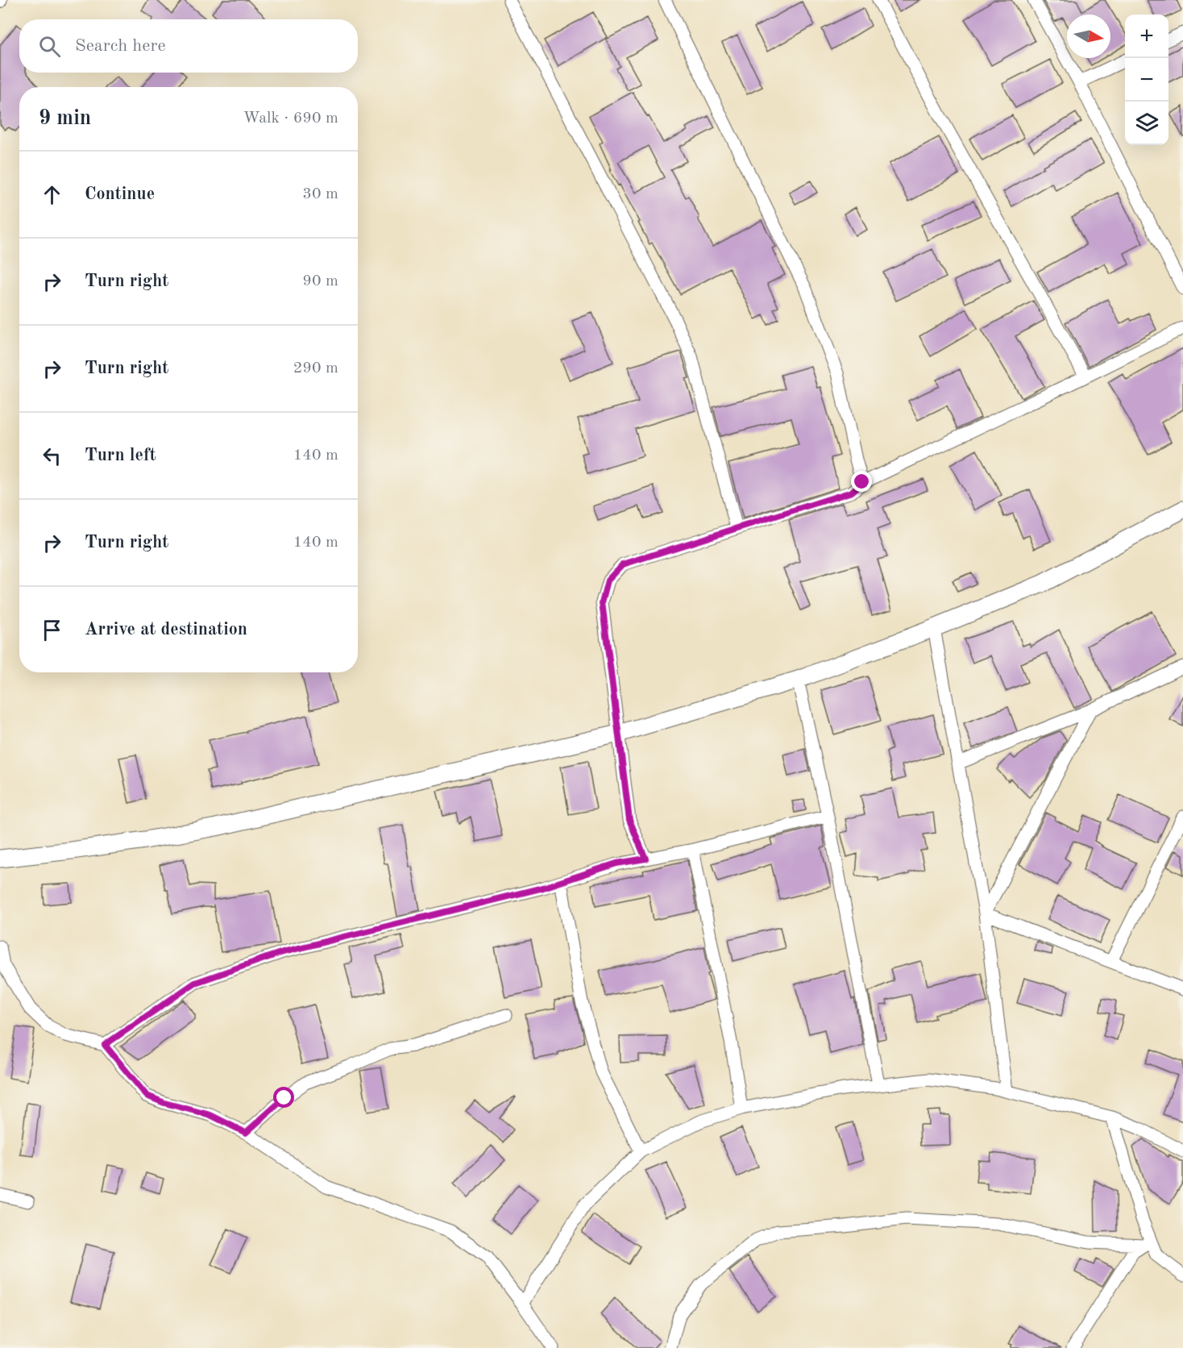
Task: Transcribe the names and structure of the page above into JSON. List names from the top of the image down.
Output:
{
  "north": "right",
  "page": {
    "map_buttons": ["+", "−"],
    "search": "Search here",
    "heading": ["9 min", "Walk · 690 m"],
    "list": [
      ["Continue", "30 m"],
      ["Turn right", "90 m"],
      ["Turn right", "290 m"],
      ["Turn left", "140 m"],
      ["Turn right", "140 m"],
      "Arrive at destination"
    ]
  }
}
